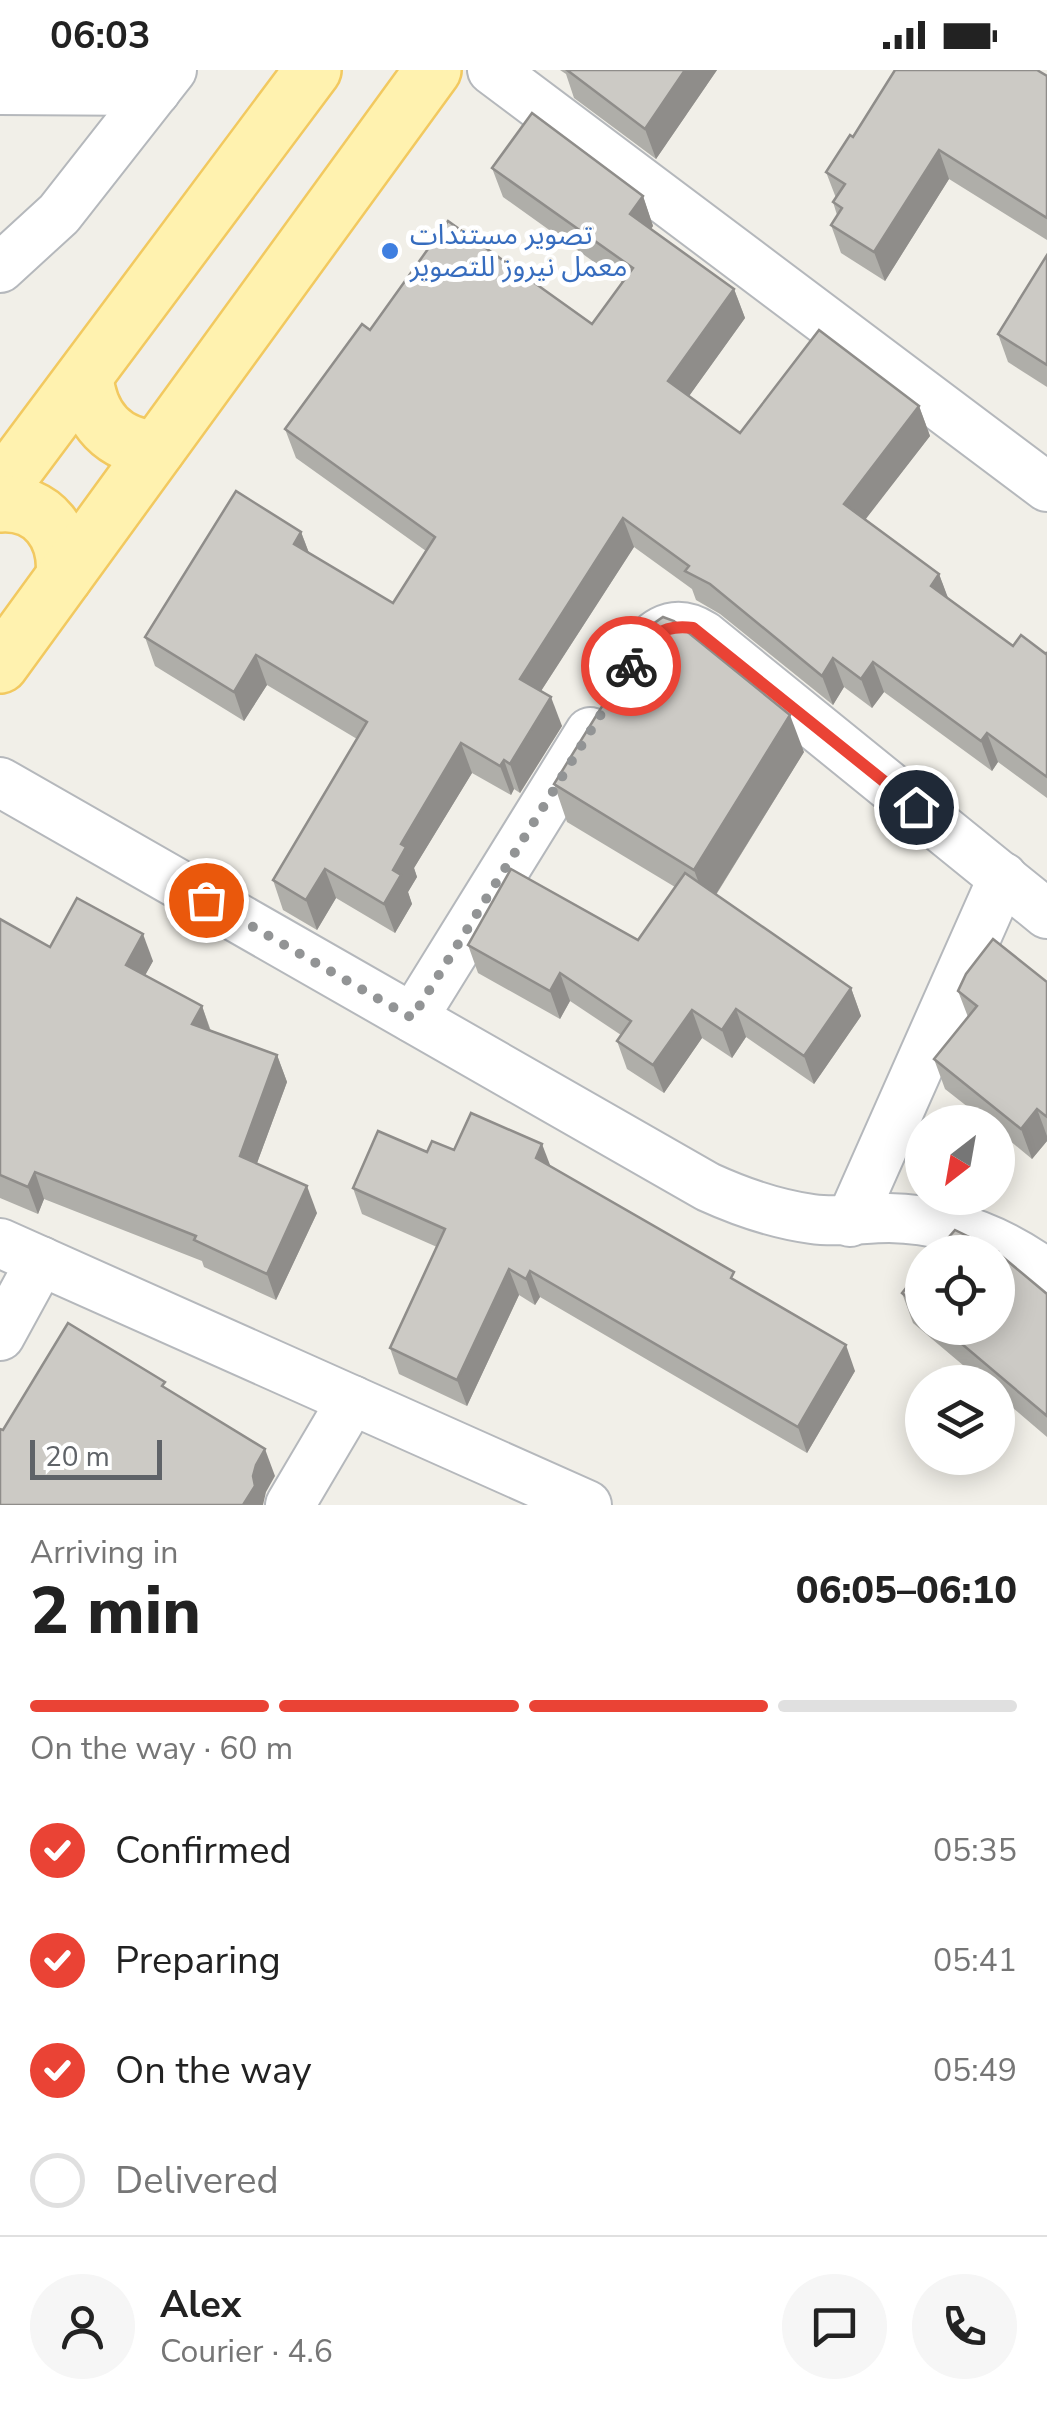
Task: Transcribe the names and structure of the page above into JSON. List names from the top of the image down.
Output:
{
  "places": ["تصوير مستندات معمل نيروز للتصوير"],
  "scale_bar": "20 m",
  "north": "bottom left",
  "page": {
    "status": "06:03",
    "scale": "20 m",
    "heading": ["2 min", "Arriving in", "06:05–06:10"],
    "panel": ["Alex", "Courier · 4.6"],
    "bar": "On the way · 60 m",
    "list": [
      ["Confirmed", "05:35"],
      ["Preparing", "05:41"],
      ["On the way", "05:49"],
      "Delivered"
    ]
  }
}
